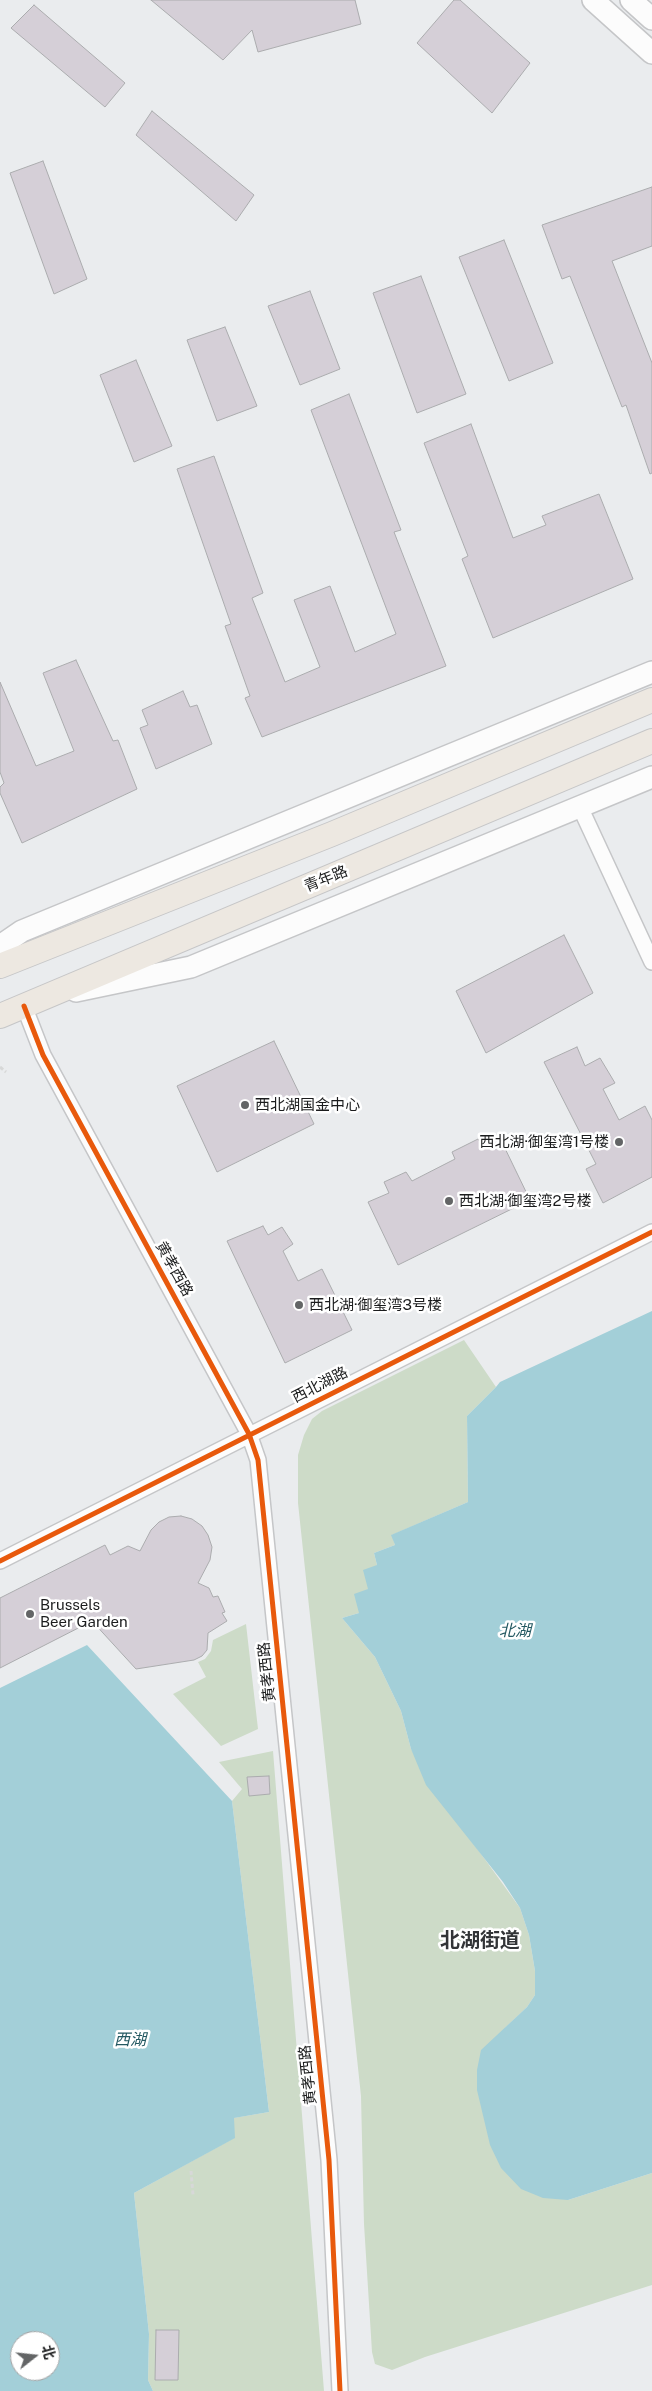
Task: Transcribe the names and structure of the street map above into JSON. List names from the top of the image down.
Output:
{
  "streets": {
    "main road": ["青年路"],
    "street": ["黄孝西路", "西北湖路"]
  },
  "crossings": [
    ["青年路", "黄孝西路"],
    ["黄孝西路", "西北湖路"]
  ],
  "districts": ["北湖街道"],
  "water": ["北湖", "西湖"],
  "places": [
    "西北湖国金中心",
    "西北湖·御玺湾1号楼",
    "西北湖·御玺湾2号楼",
    "西北湖·御玺湾3号楼",
    "Brussels Beer Garden"
  ],
  "north": "right"
}
